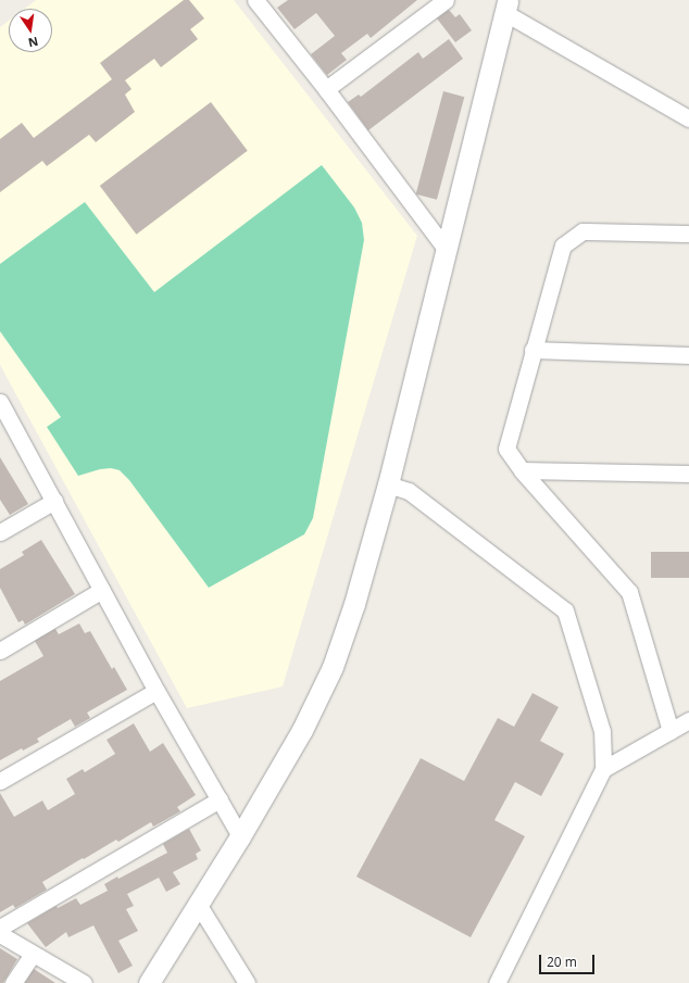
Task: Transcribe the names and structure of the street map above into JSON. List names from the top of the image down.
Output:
{
  "scale_bar": "20 m",
  "north": "bottom"
}
